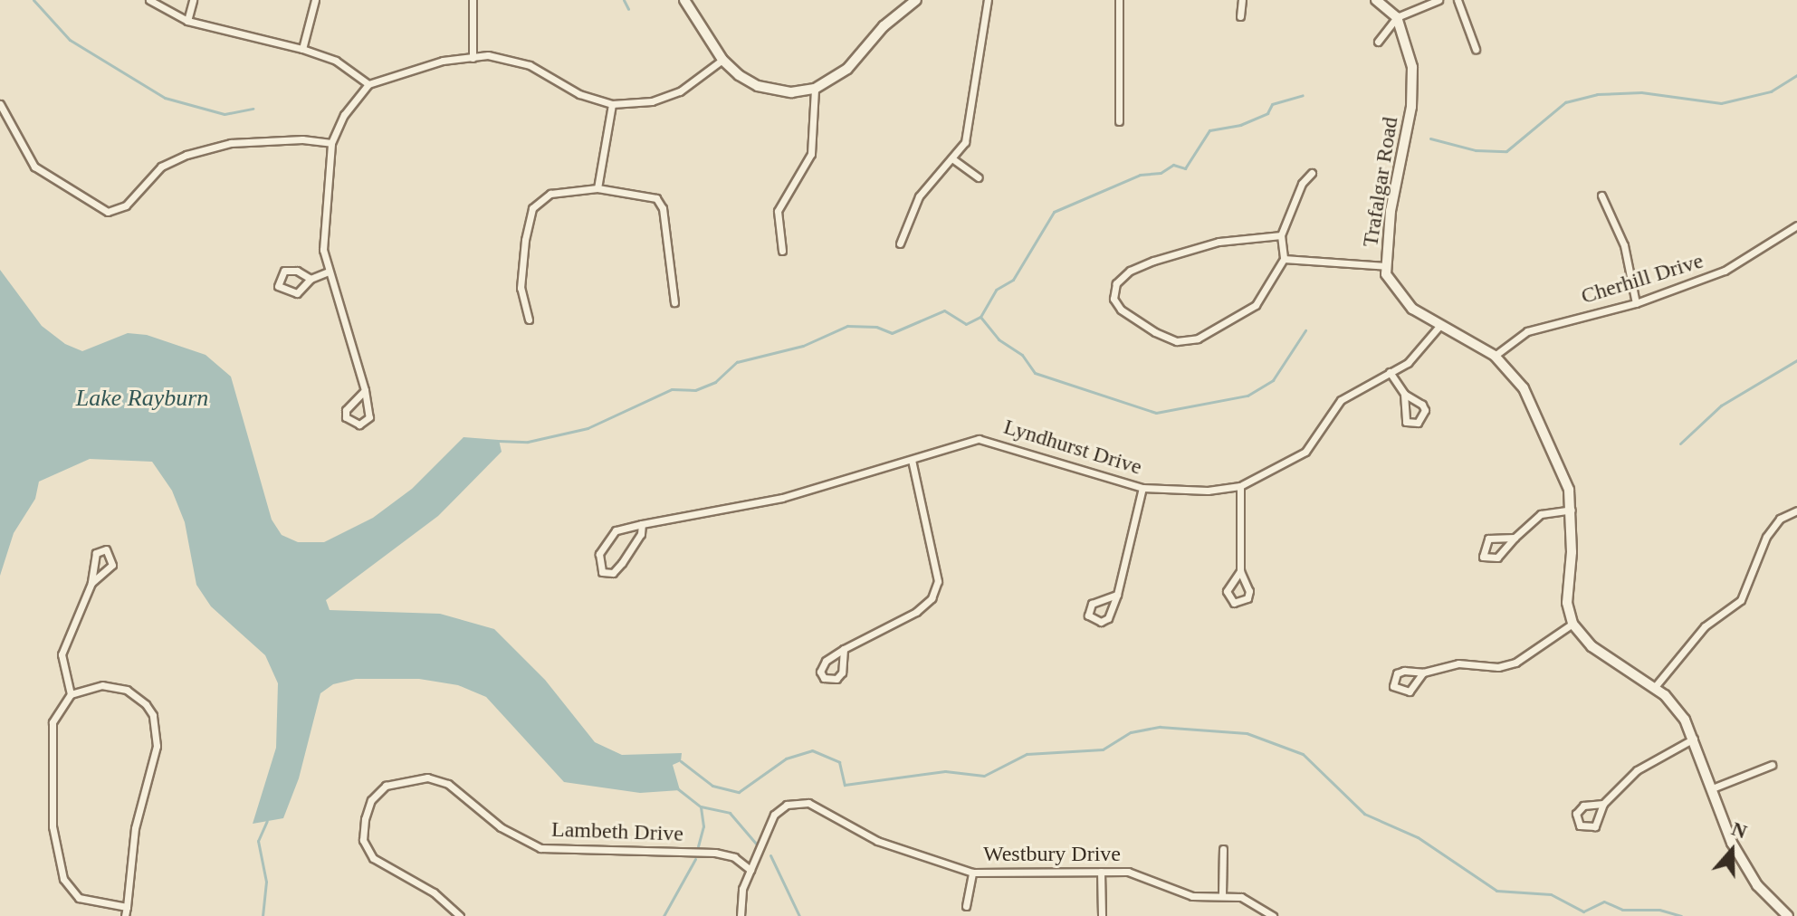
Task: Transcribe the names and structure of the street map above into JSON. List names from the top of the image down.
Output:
{
  "streets": {
    "street": [
      "Trafalgar Road",
      "Cherhill Drive",
      "Lyndhurst Drive",
      "Lambeth Drive",
      "Westbury Drive"
    ]
  },
  "crossings": [
    ["Trafalgar Road", "Cherhill Drive"],
    ["Trafalgar Road", "Lyndhurst Drive"],
    ["Lambeth Drive", "Westbury Drive"]
  ],
  "water": ["Lake Rayburn"],
  "north": "top"
}
